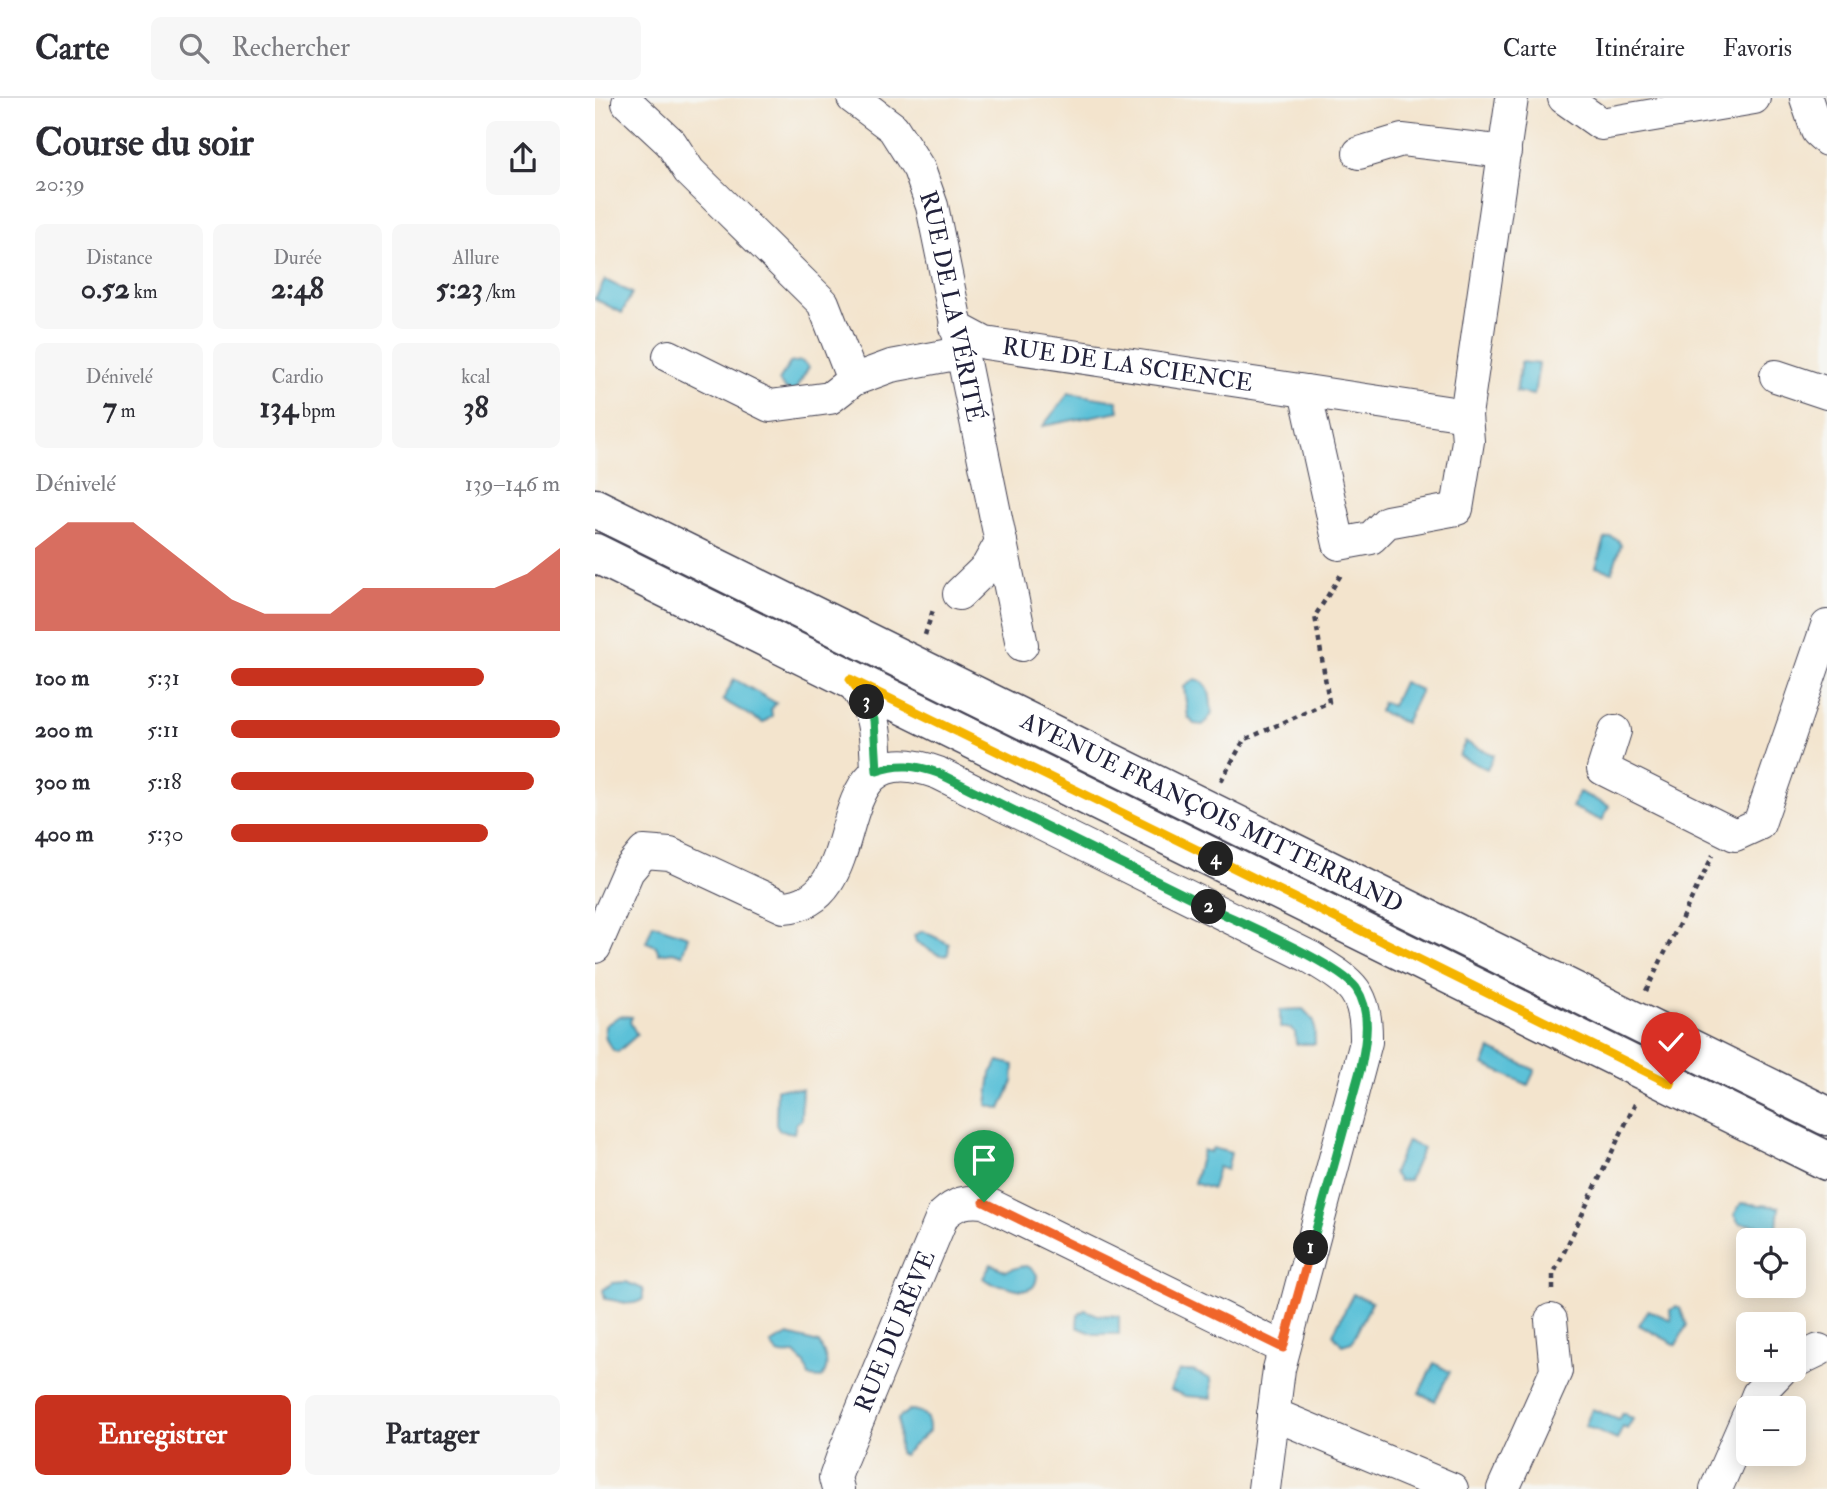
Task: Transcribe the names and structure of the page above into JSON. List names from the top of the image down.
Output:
{
  "streets": {
    "main road": ["AVENUE FRANÇOIS MITTERRAND"],
    "street": ["RUE DE LA VÉRITÉ", "RUE DE LA SCIENCE", "RUE DU RÊVE"]
  },
  "crossings": [
    ["RUE DE LA VÉRITÉ", "RUE DE LA SCIENCE"]
  ],
  "page": {
    "header": "Carte",
    "search": "Rechercher",
    "nav": ["Carte", "Itinéraire", "Favoris"],
    "heading": ["Course du soir", "20:39"],
    "stats": [
      ["Distance", "0.52 km"],
      ["Durée", "2:48"],
      ["Allure", "5:23 /km"],
      ["Dénivelé", "7 m"],
      ["Cardio", "134 bpm"],
      ["kcal", "38"]
    ],
    "chart": ["Dénivelé", "139–146 m"],
    "list": [
      {
        "name": "100 m",
        "note": "5:31"
      },
      {
        "name": "200 m",
        "note": "5:11"
      },
      {
        "name": "300 m",
        "note": "5:18"
      },
      {
        "name": "400 m",
        "note": "5:30"
      }
    ],
    "pins": [
      "3",
      "4",
      "2",
      "1"
    ],
    "map_buttons": ["+", "−"],
    "buttons": ["Enregistrer", "Partager"]
  }
}
